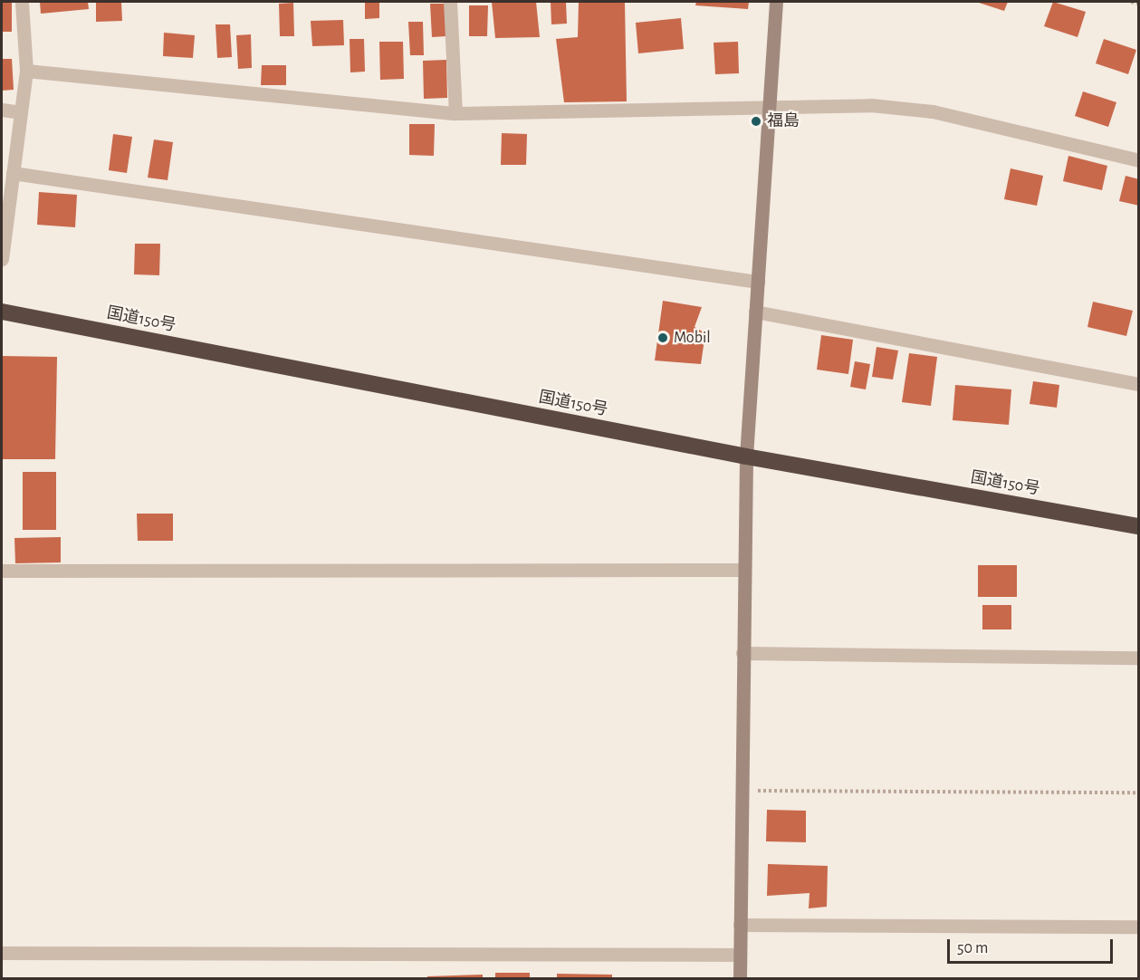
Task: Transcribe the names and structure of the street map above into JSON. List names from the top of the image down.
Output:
{
  "streets": {
    "highway": ["国道150号"]
  },
  "places": ["福島", "Mobil"],
  "scale_bar": "50 m"
}
